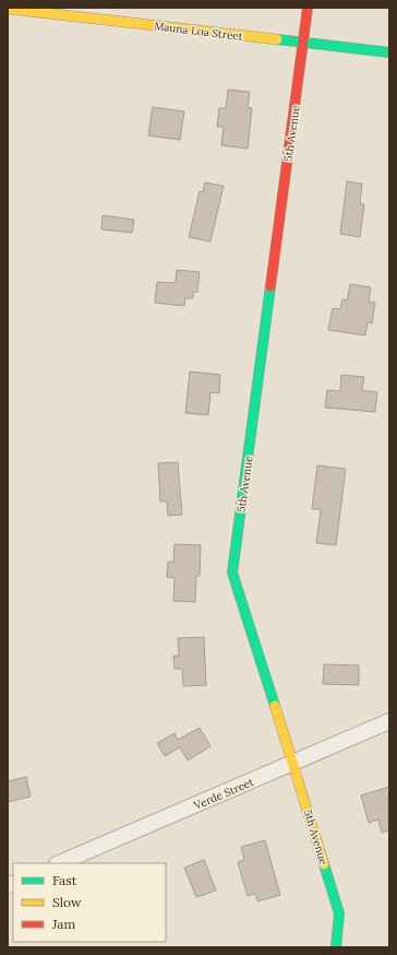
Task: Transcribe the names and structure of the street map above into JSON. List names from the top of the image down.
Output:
{
  "streets": {
    "street": ["Mauna Loa Street", "5th Avenue", "Verde Street"]
  },
  "crossings": [
    ["Mauna Loa Street", "5th Avenue"],
    ["5th Avenue", "Verde Street"]
  ],
  "legend": ["Fast", "Slow", "Jam"]
}
